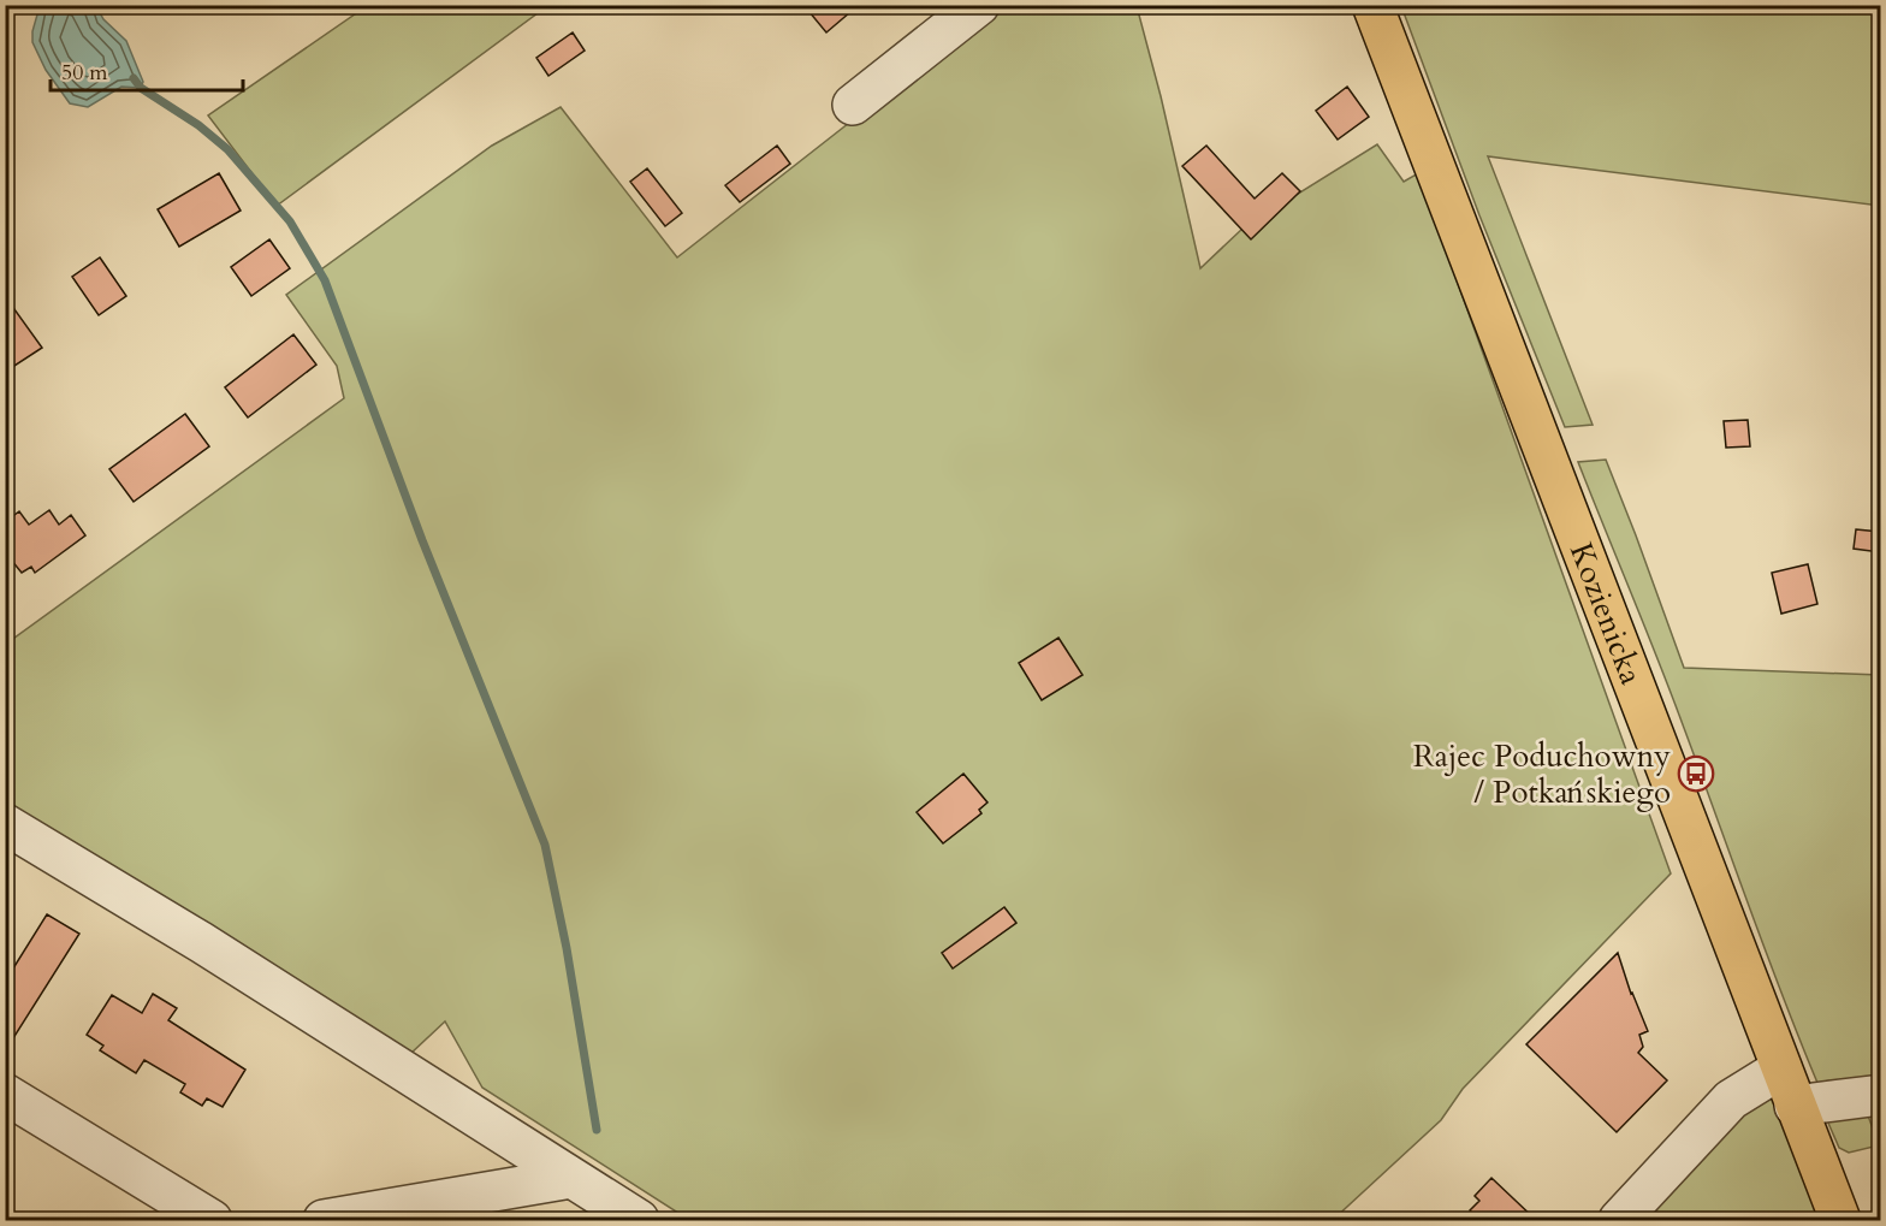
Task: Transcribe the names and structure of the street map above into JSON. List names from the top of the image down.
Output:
{
  "streets": {
    "main road": ["Kozienicka"]
  },
  "places": {
    "bus stop": ["Rajec Poduchowny / Potkańskiego"]
  },
  "scale_bar": "50 m"
}
